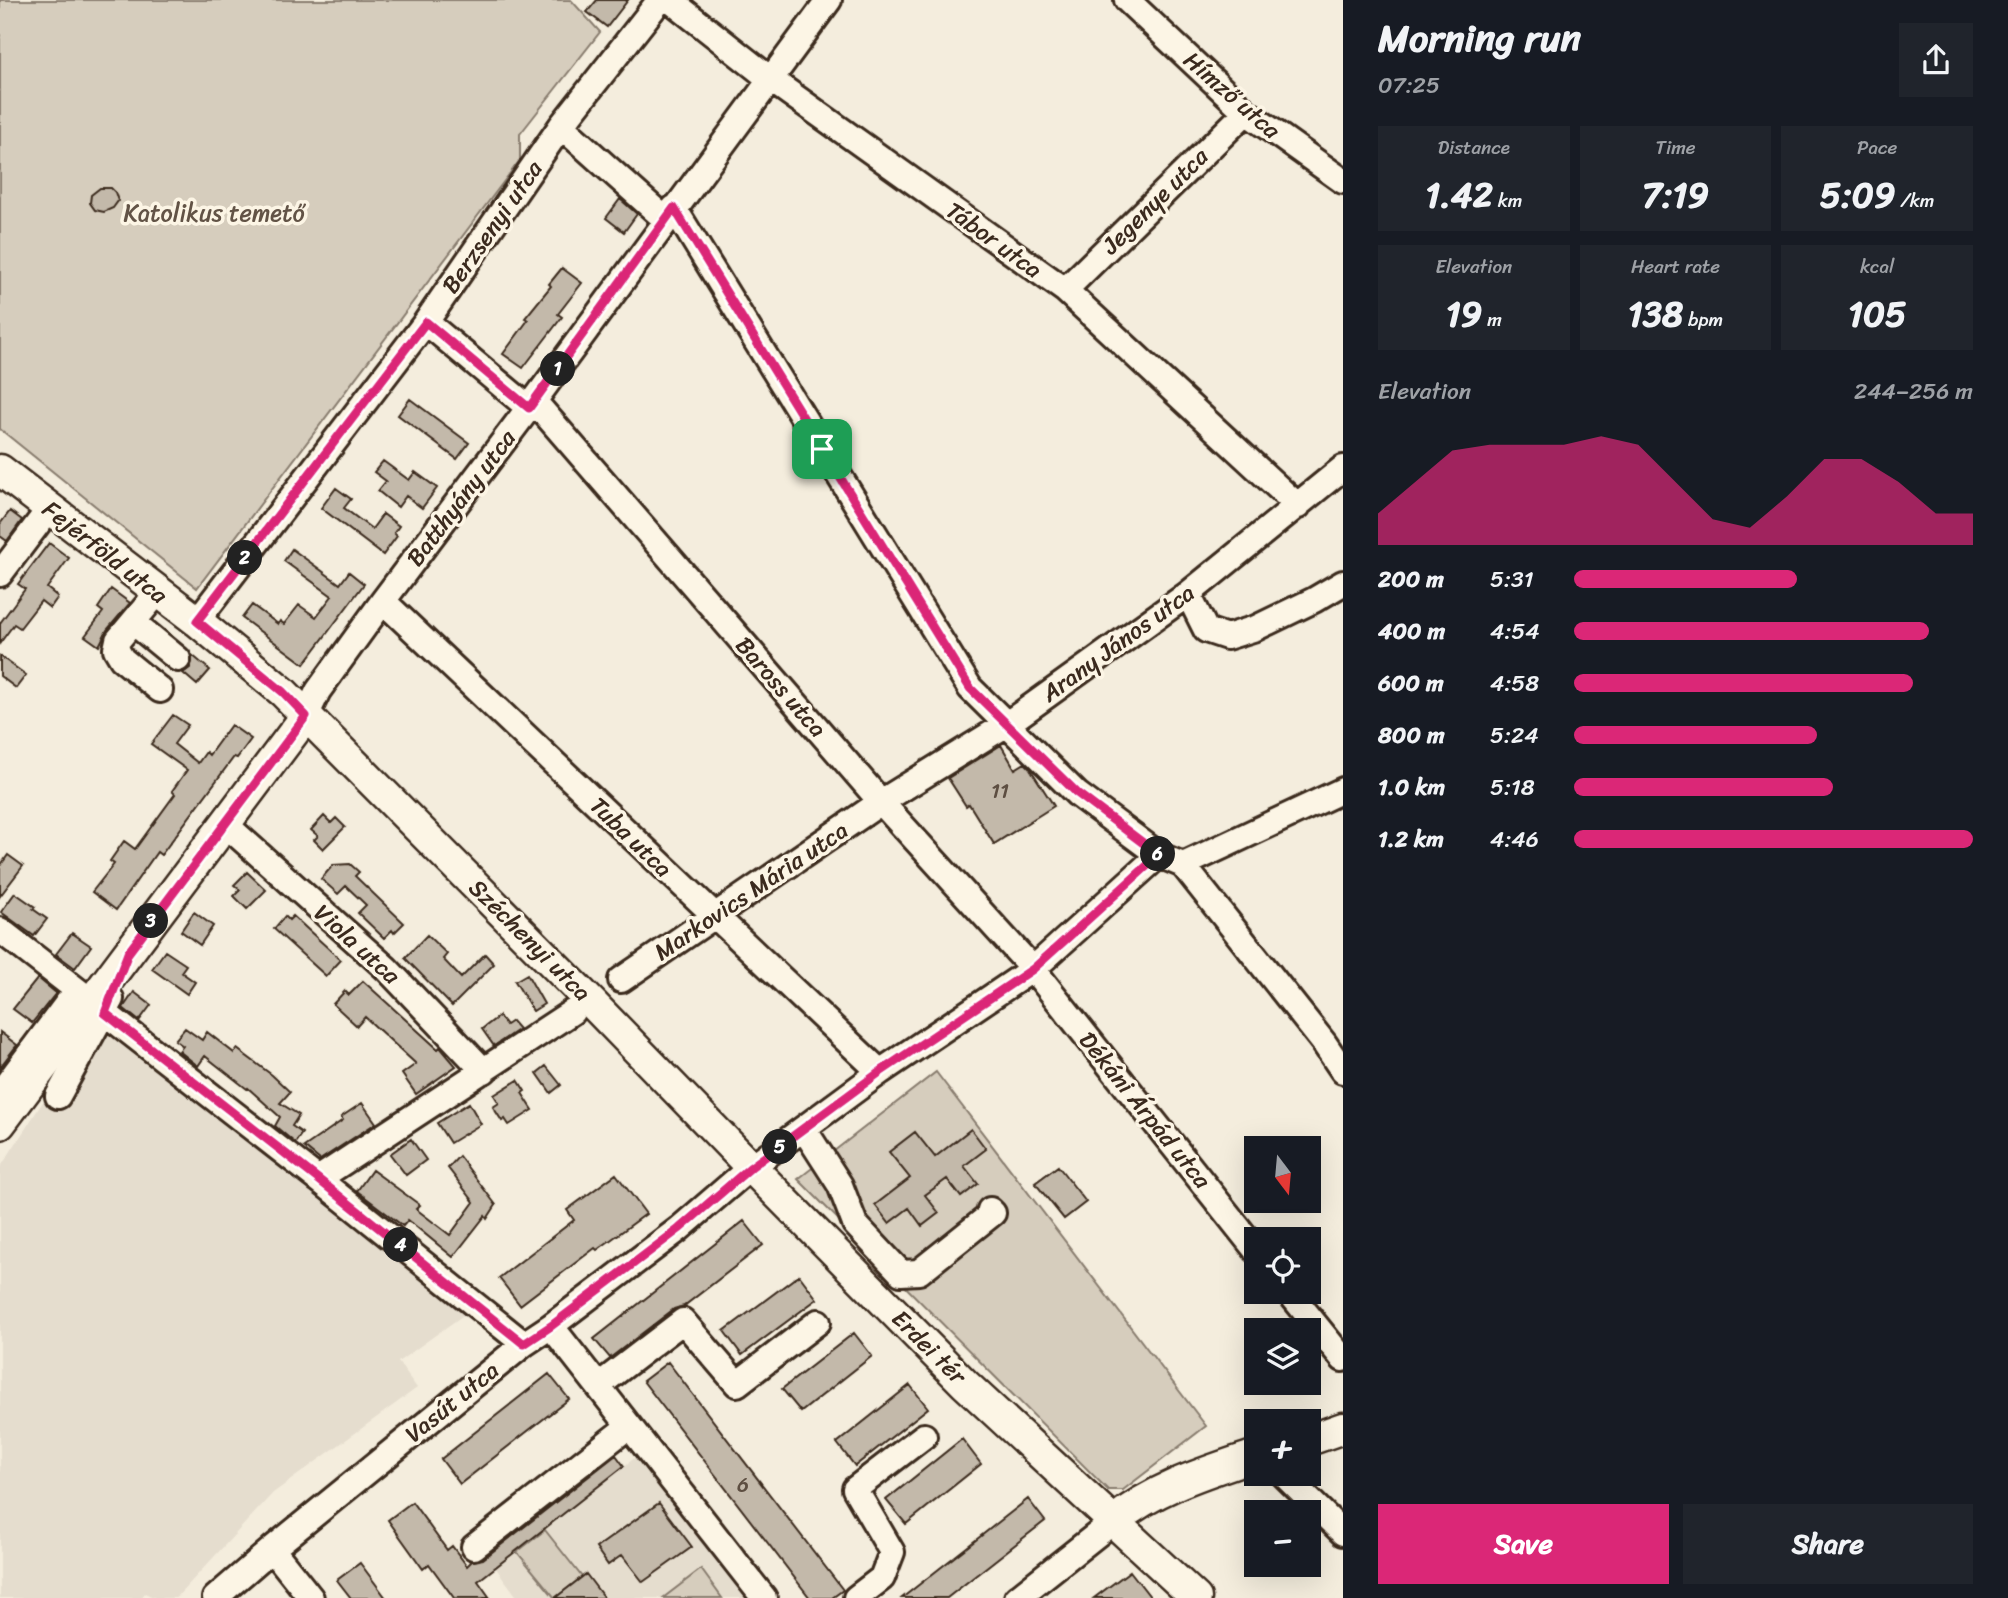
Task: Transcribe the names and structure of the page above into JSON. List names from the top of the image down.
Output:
{
  "streets": {
    "main road": [
      "Batthyány utca",
      "Fejérföld utca",
      "Széchenyi utca",
      "Erdei tér"
    ],
    "street": [
      "Hímző utca",
      "Jegenye utca",
      "Berzsenyi utca",
      "Tábor utca",
      "Arany János utca",
      "Baross utca",
      "Tuba utca",
      "Markovics Mária utca",
      "Viola utca",
      "Dékáni Árpád utca",
      "Vasút utca"
    ]
  },
  "crossings": [
    ["Hímző utca", "Jegenye utca"],
    ["Jegenye utca", "Tábor utca"],
    ["Berzsenyi utca", "Fejérföld utca"],
    ["Berzsenyi utca", "Baross utca"],
    ["Tábor utca", "Batthyány utca"],
    ["Tábor utca", "Arany János utca"],
    ["Batthyány utca", "Fejérföld utca"],
    ["Batthyány utca", "Baross utca"],
    ["Batthyány utca", "Tuba utca"],
    ["Batthyány utca", "Széchenyi utca"],
    ["Batthyány utca", "Viola utca"],
    ["Fejérföld utca", "Széchenyi utca"],
    ["Arany János utca", "Baross utca"],
    ["Arany János utca", "Markovics Mária utca"],
    ["Baross utca", "Markovics Mária utca"],
    ["Baross utca", "Dékáni Árpád utca"],
    ["Baross utca", "Vasút utca"],
    ["Tuba utca", "Markovics Mária utca"],
    ["Tuba utca", "Vasút utca"],
    ["Széchenyi utca", "Erdei tér"],
    ["Széchenyi utca", "Vasút utca"],
    ["Dékáni Árpád utca", "Vasút utca"],
    ["Erdei tér", "Vasút utca"]
  ],
  "parks": ["Katolikus temető"],
  "house_numbers": ["11", "6"],
  "north": "bottom",
  "page": {
    "heading": ["Morning run", "07:25"],
    "stats": [
      ["Distance", "1.42 km"],
      ["Time", "7:19"],
      ["Pace", "5:09 /km"],
      ["Elevation", "19 m"],
      ["Heart rate", "138 bpm"],
      ["kcal", "105"]
    ],
    "pins": [
      "1",
      "2",
      "6",
      "3",
      "5",
      "4"
    ],
    "chart": ["Elevation", "244–256 m"],
    "list": [
      {
        "name": "200 m",
        "note": "5:31"
      },
      {
        "name": "400 m",
        "note": "4:54"
      },
      {
        "name": "600 m",
        "note": "4:58"
      },
      {
        "name": "800 m",
        "note": "5:24"
      },
      {
        "name": "1.0 km",
        "note": "5:18"
      },
      {
        "name": "1.2 km",
        "note": "4:46"
      }
    ],
    "map_buttons": ["+", "−"],
    "buttons": ["Save", "Share"]
  }
}
